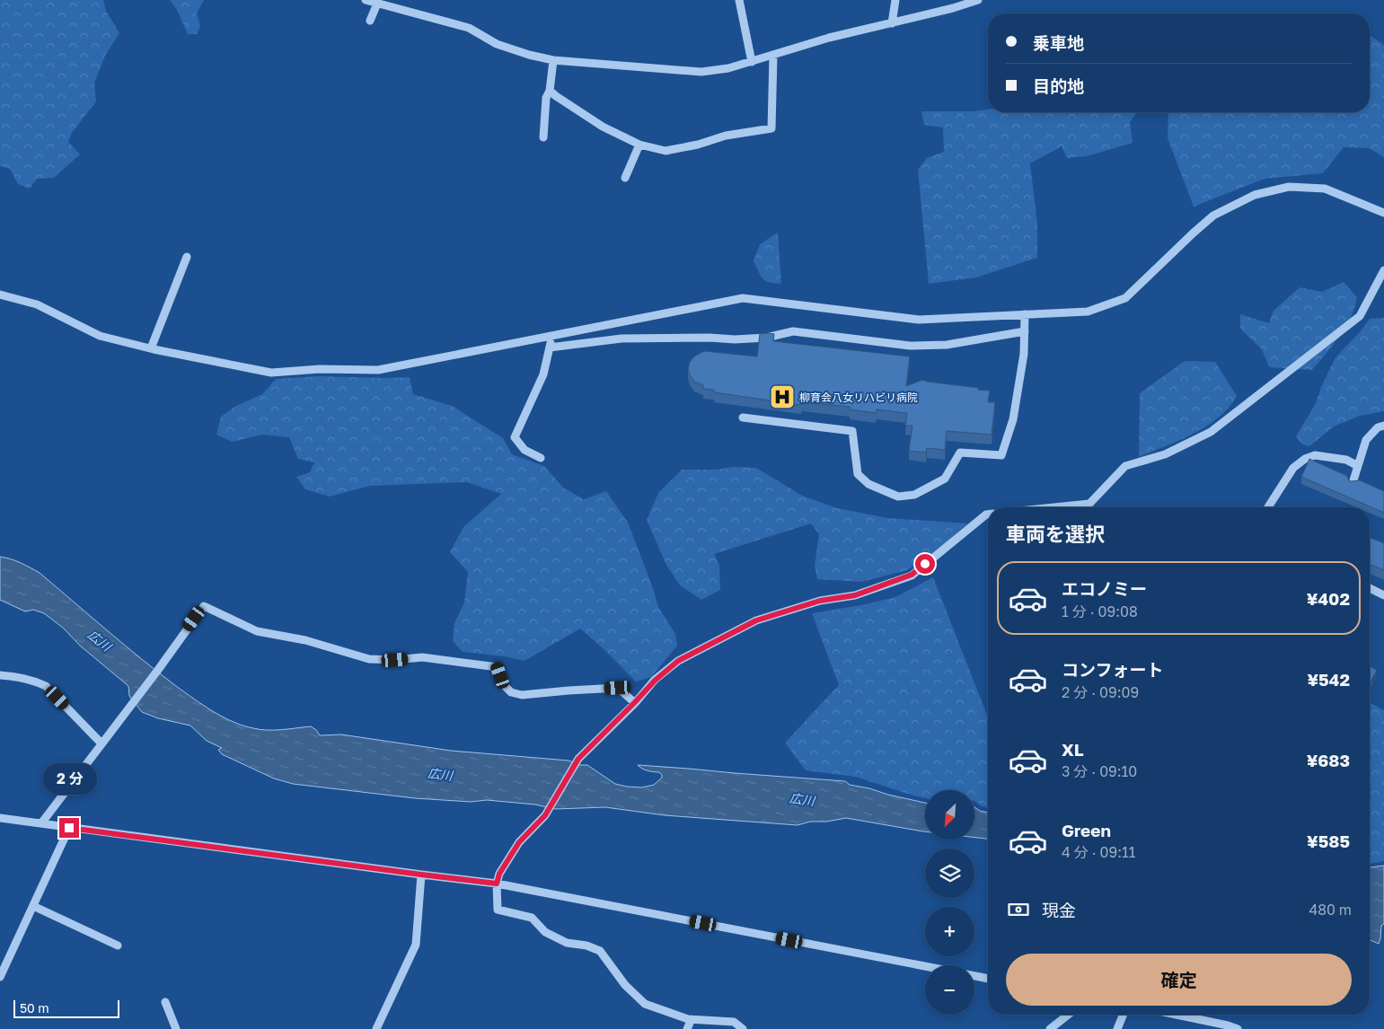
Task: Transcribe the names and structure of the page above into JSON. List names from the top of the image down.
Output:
{
  "water": ["広川"],
  "places": {
    "hospital": ["柳育会八女リハビリ病院"]
  },
  "scale_bar": "50 m",
  "north": "bottom left",
  "page": {
    "banner": ["乗車地", "目的地"],
    "heading": "車両を選択",
    "list": [
      {
        "name": "エコノミー",
        "note": "1 分 · 09:08",
        "value": "¥402"
      },
      {
        "name": "コンフォート",
        "note": "2 分 · 09:09",
        "value": "¥542"
      },
      {
        "name": "XL",
        "note": "3 分 · 09:10",
        "value": "¥683"
      },
      {
        "name": "Green",
        "note": "4 分 · 09:11",
        "value": "¥585"
      }
    ],
    "bubble": "2 分",
    "map_buttons": ["+", "−"],
    "pay": ["現金", "480 m"],
    "buttons": "確定",
    "scale": "50 m"
  }
}
